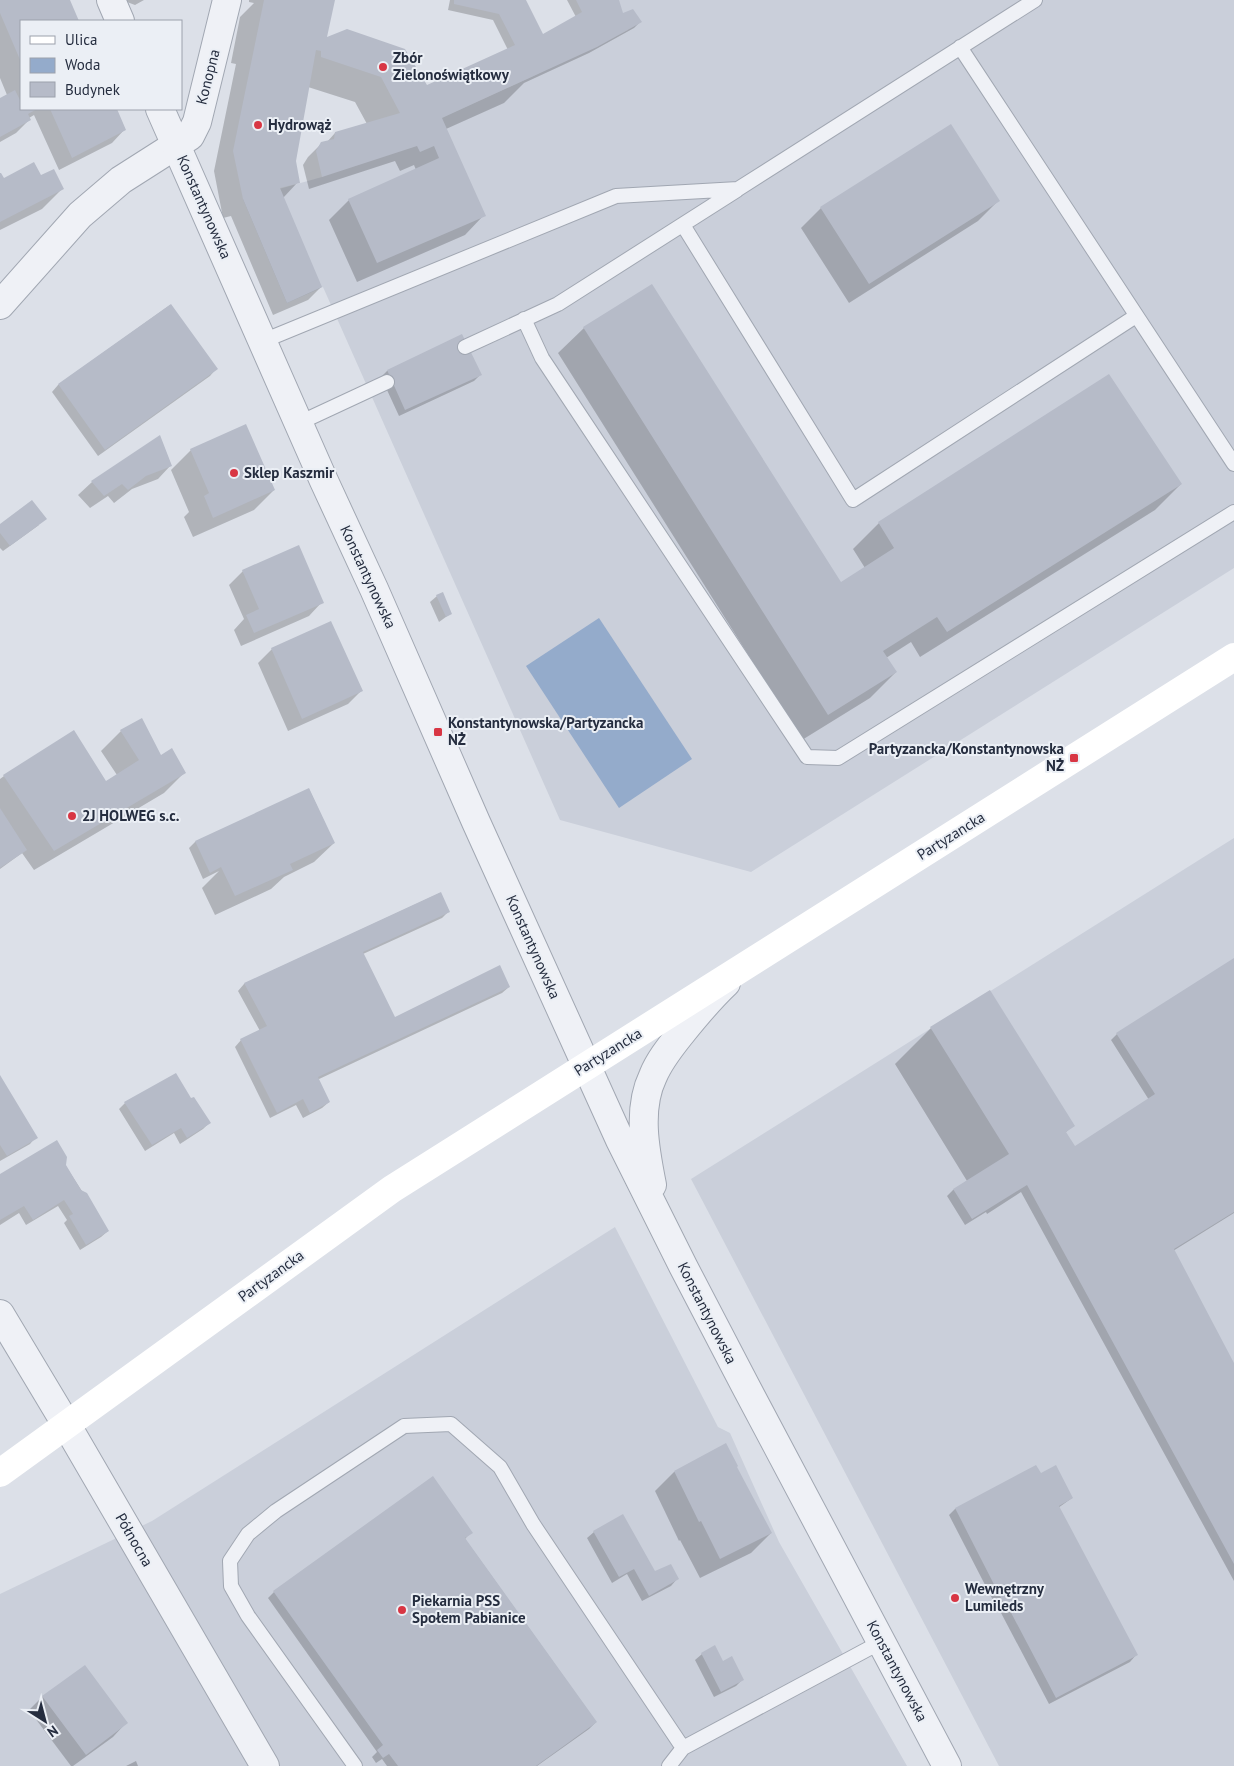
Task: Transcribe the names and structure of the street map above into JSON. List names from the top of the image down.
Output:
{
  "streets": {
    "main road": ["Partyzancka"],
    "street": ["Konopna", "Konstantynowska", "Północna"]
  },
  "crossings": [
    ["Konopna", "Konstantynowska"],
    ["Konstantynowska", "Partyzancka"],
    ["Partyzancka", "Północna"]
  ],
  "places": {
    "other": [
      "Zbór Zielonoświątkowy",
      "Hydrowąż",
      "Sklep Kaszmir",
      "2J HOLWEG s.c.",
      "Wewnętrzny Lumileds",
      "Piekarnia PSS Społem Pabianice"
    ],
    "transit": ["Konstantynowska/Partyzancka NŻ", "Partyzancka/Konstantynowska NŻ"]
  },
  "legend": ["Ulica", "Woda", "Budynek"],
  "north": "bottom right"
}
